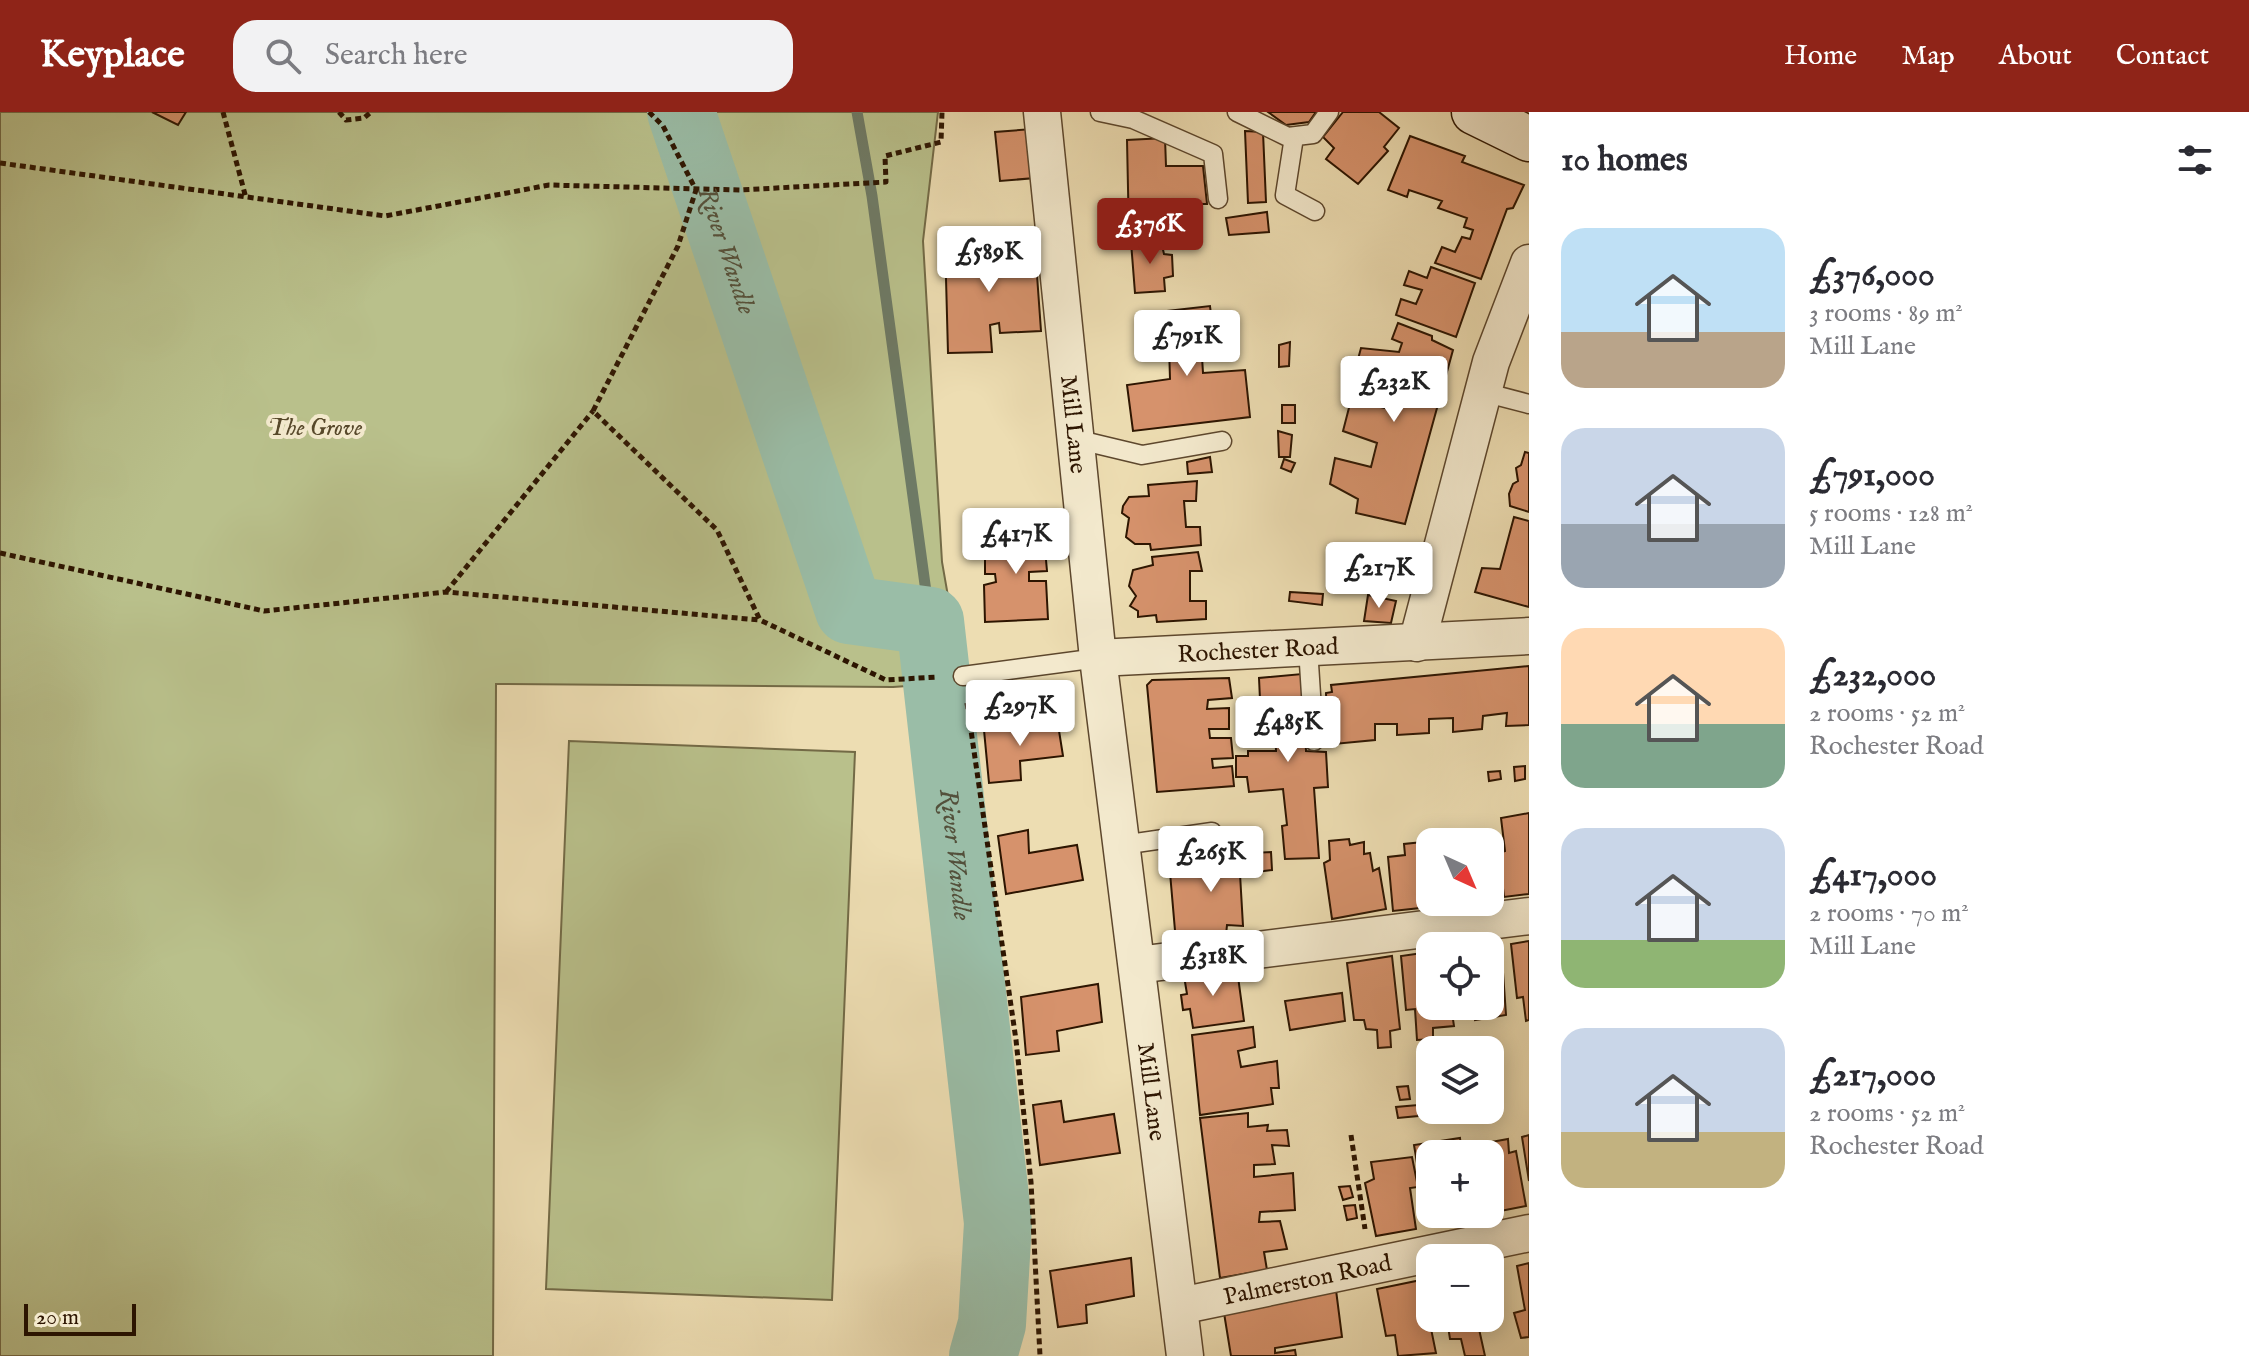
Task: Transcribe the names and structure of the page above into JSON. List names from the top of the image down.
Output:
{
  "streets": {
    "street": ["Mill Lane", "Rochester Road", "Palmerston Road"]
  },
  "crossings": [
    ["Mill Lane", "Rochester Road"],
    ["Mill Lane", "Palmerston Road"]
  ],
  "water": ["River Wandle"],
  "parks": ["The Grove"],
  "scale_bar": "20 m",
  "north": "bottom right",
  "page": {
    "header": "Keyplace",
    "search": "Search here",
    "nav": [
      "Home",
      "Map",
      "About",
      "Contact"
    ],
    "heading": "10 homes",
    "price": [
      "£376K",
      "£589K",
      "£791K",
      "£232K",
      "£417K",
      "£217K",
      "£297K",
      "£485K",
      "£265K",
      "£318K"
    ],
    "list": [
      {
        "name": "£376,000",
        "note": "3 rooms · 89 m² · Mill Lane"
      },
      {
        "name": "£791,000",
        "note": "5 rooms · 128 m² · Mill Lane"
      },
      {
        "name": "£232,000",
        "note": "2 rooms · 52 m² · Rochester Road"
      },
      {
        "name": "£417,000",
        "note": "2 rooms · 70 m² · Mill Lane"
      },
      {
        "name": "£217,000",
        "note": "2 rooms · 52 m² · Rochester Road"
      }
    ],
    "map_buttons": ["+", "−"],
    "scale": "20 m"
  }
}
